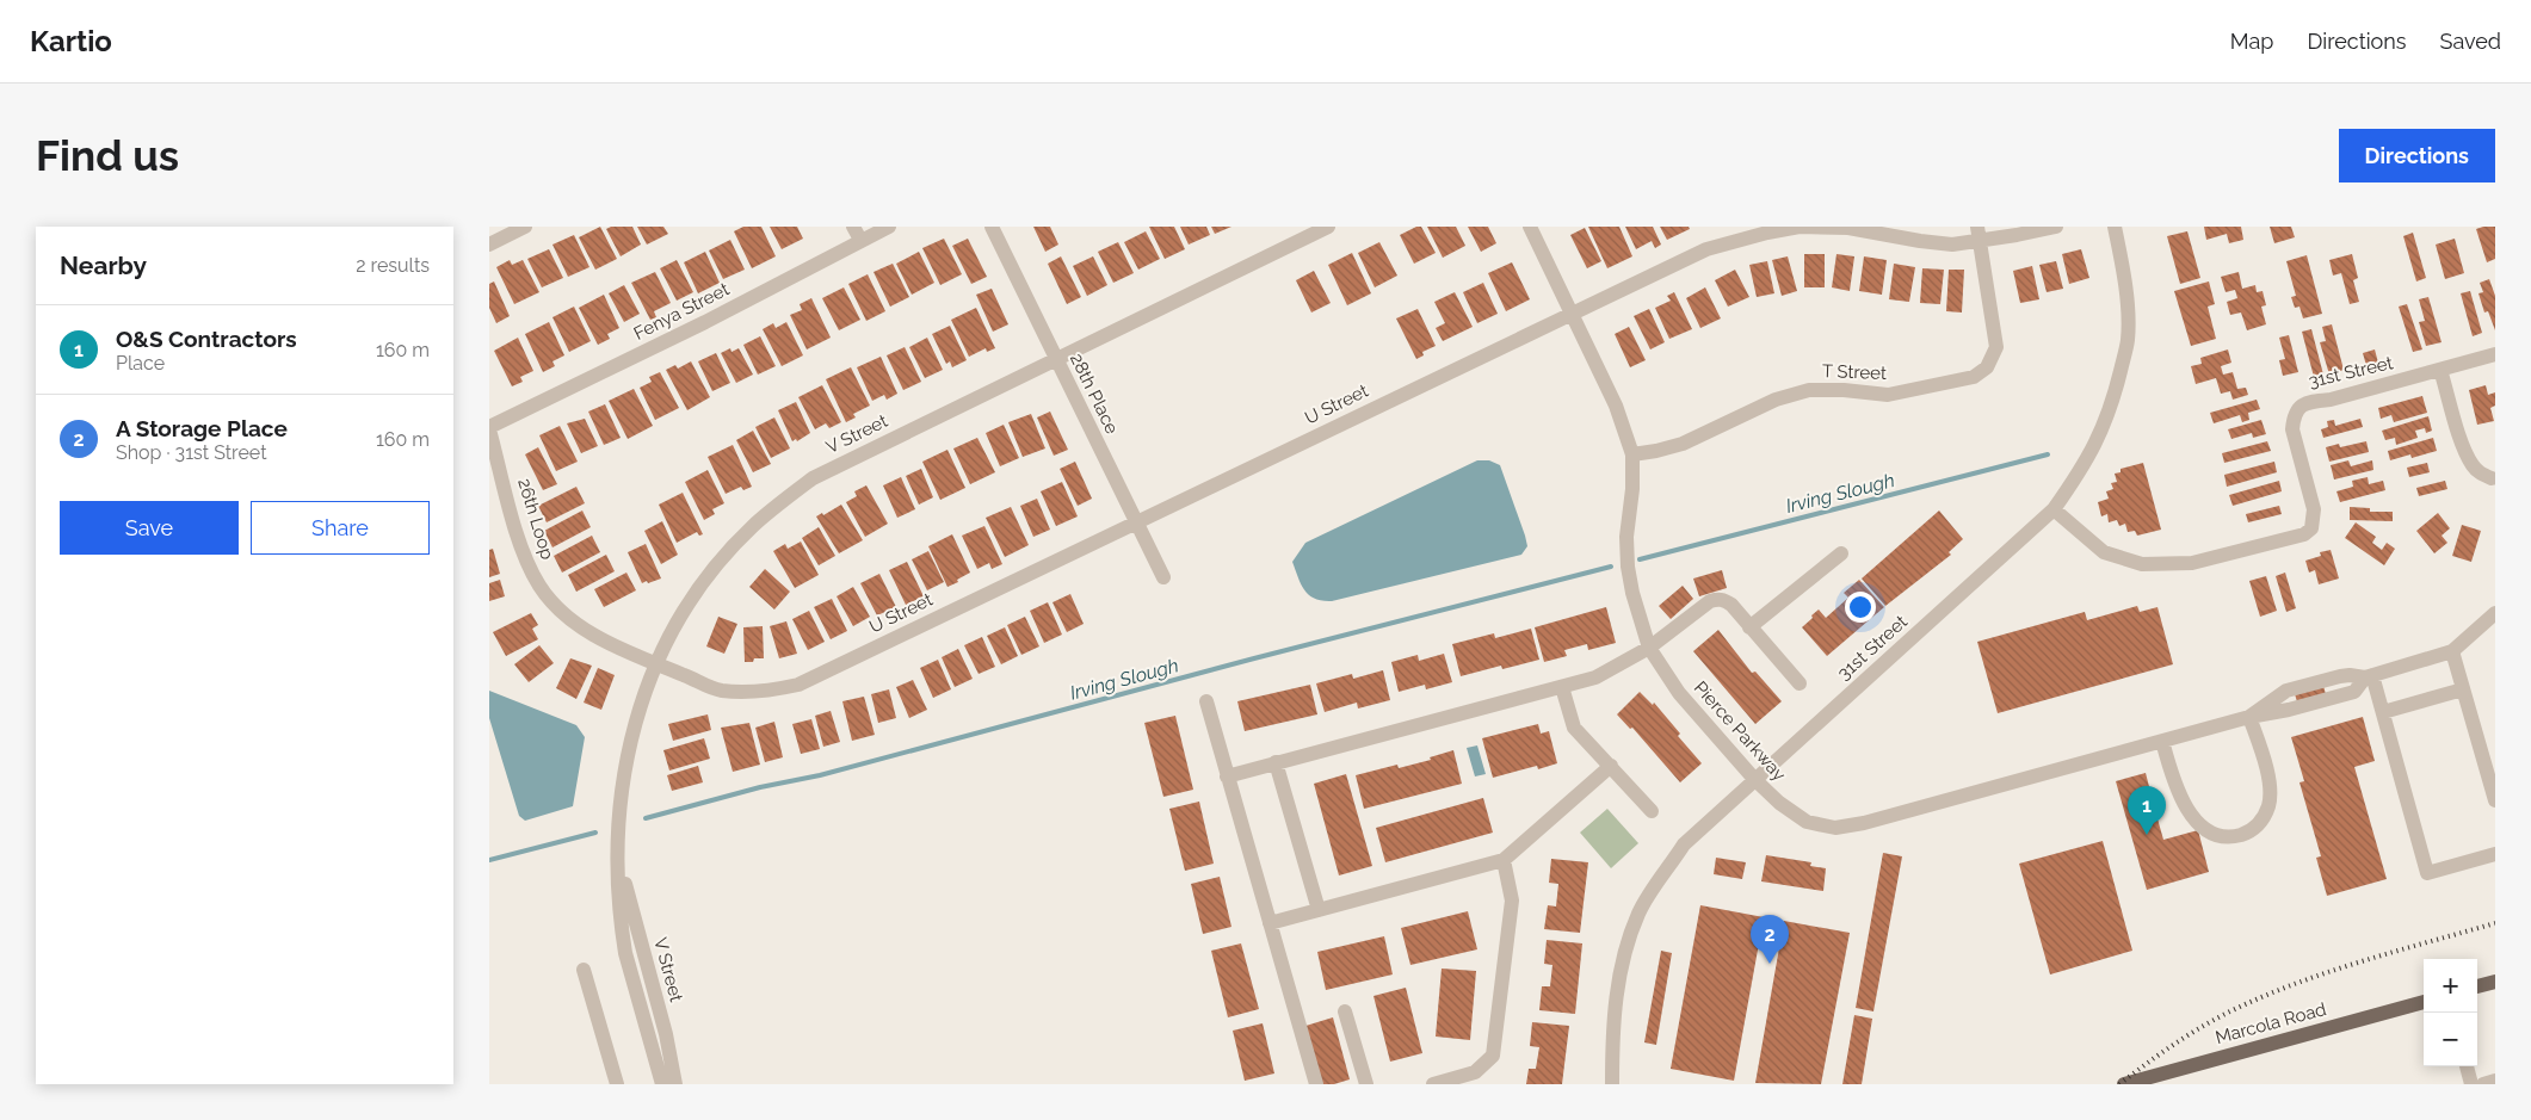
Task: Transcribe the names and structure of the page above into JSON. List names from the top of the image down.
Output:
{
  "streets": {
    "main road": ["Marcola Road"],
    "street": [
      "Fenya Street",
      "T Street",
      "31st Street",
      "28th Place",
      "U Street",
      "V Street",
      "26th Loop",
      "Pierce Parkway"
    ]
  },
  "crossings": [
    ["Fenya Street", "26th Loop"],
    ["T Street", "U Street"],
    ["T Street", "Pierce Parkway"],
    ["31st Street", "Pierce Parkway"],
    ["28th Place", "U Street"],
    ["28th Place", "V Street"],
    ["U Street", "V Street"],
    ["U Street", "26th Loop"],
    ["U Street", "Pierce Parkway"],
    ["V Street", "26th Loop"]
  ],
  "water": ["Irving Slough"],
  "page": {
    "header": "Kartio",
    "nav": ["Map", "Directions", "Saved"],
    "buttons": [
      "Directions",
      ["Save", "Share"]
    ],
    "title": "Find us",
    "heading": ["Nearby", "2 results"],
    "list": [
      {
        "mark": "1",
        "name": "O&S Contractors",
        "note": "Place",
        "value": "160 m"
      },
      {
        "mark": "2",
        "name": "A Storage Place",
        "note": "Shop · 31st Street",
        "value": "160 m"
      }
    ],
    "pins": ["1", "2"],
    "map_buttons": ["+", "−"]
  }
}
